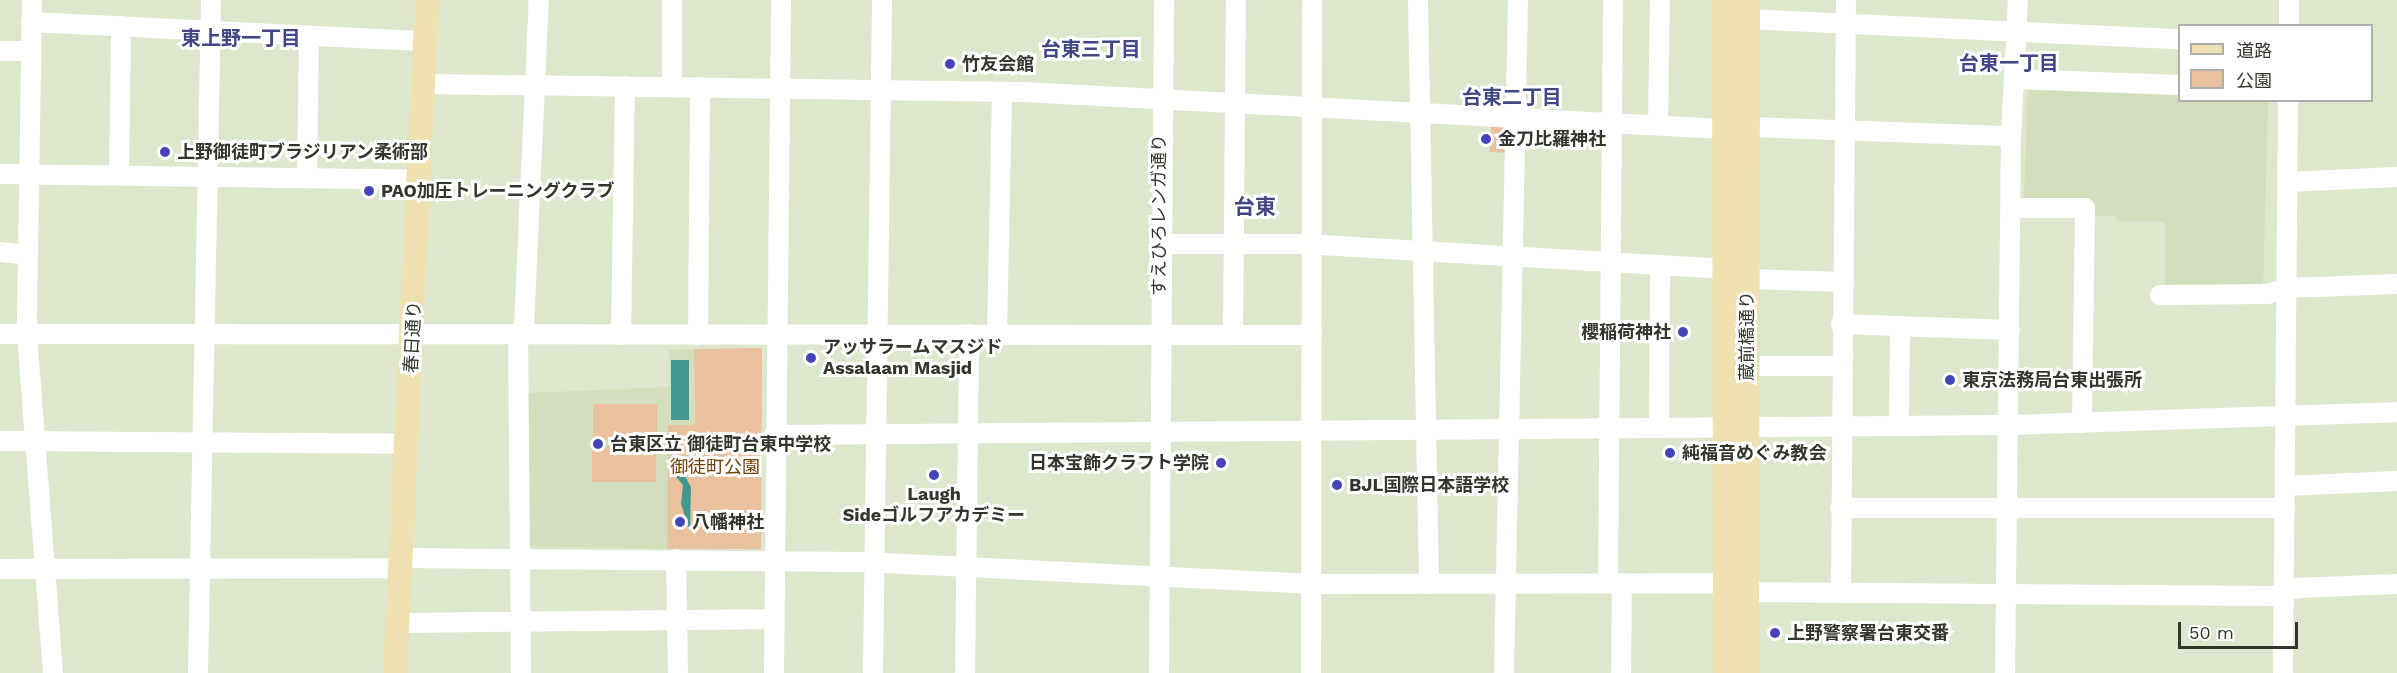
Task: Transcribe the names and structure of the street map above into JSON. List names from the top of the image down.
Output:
{
  "streets": {
    "main road": ["蔵前橋通り", "春日通り"],
    "street": ["すえひろレンガ通り"]
  },
  "districts": [
    "東上野一丁目",
    "台東三丁目",
    "台東一丁目",
    "台東二丁目",
    "台東"
  ],
  "parks": ["御徒町公園"],
  "places": [
    "竹友会館",
    "金刀比羅神社",
    "上野御徒町ブラジリアン柔術部",
    "PAO加圧トレーニングクラブ",
    "櫻稲荷神社",
    "アッサラームマスジド Assalaam Masjid",
    "東京法務局台東出張所",
    "台東区立 御徒町台東中学校",
    "純福音めぐみ教会",
    "日本宝飾クラフト学院",
    "Laugh Sideゴルフアカデミー",
    "BJL国際日本語学校",
    "八幡神社",
    "上野警察署台東交番"
  ],
  "legend": ["道路", "公園"],
  "scale_bar": "50 m"
}
